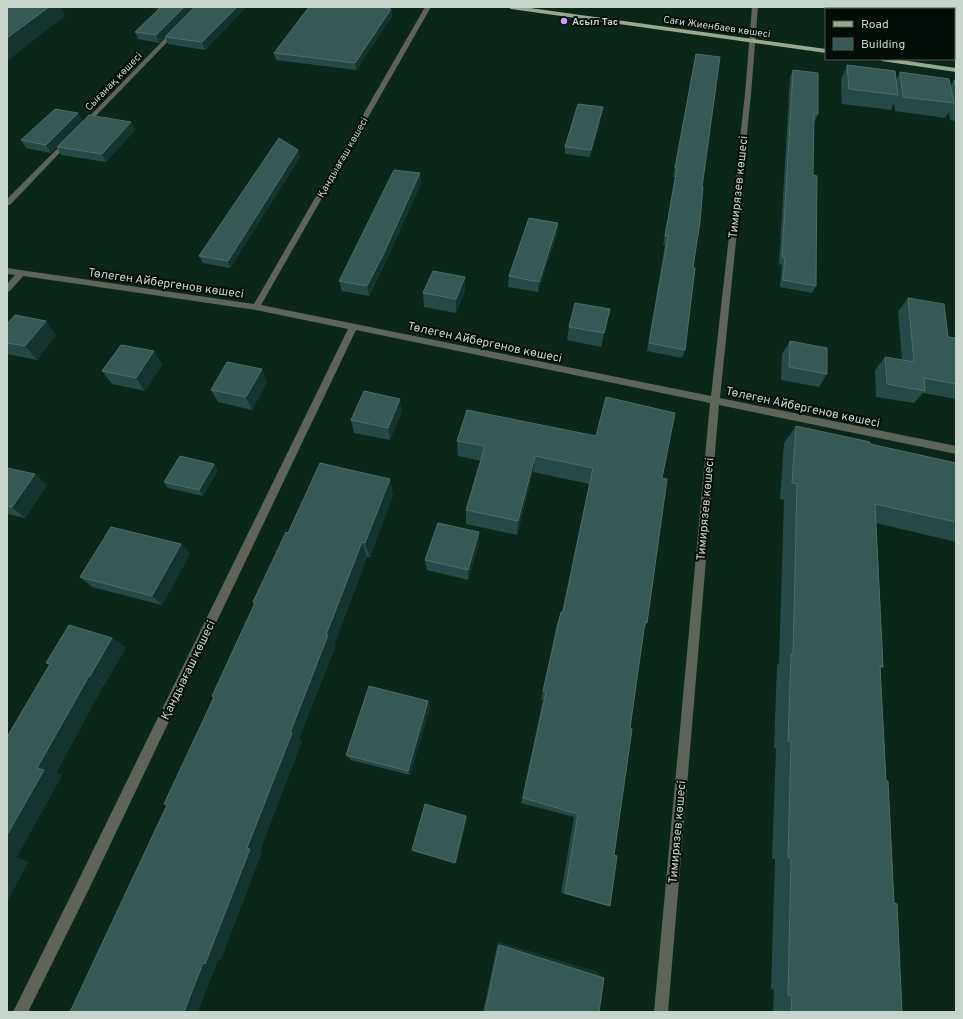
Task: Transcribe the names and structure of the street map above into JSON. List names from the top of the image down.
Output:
{
  "streets": {
    "main road": ["Сағи Жиенбаев көшесі"],
    "street": [
      "Сығанақ көшесі",
      "Қандыағаш көшесі",
      "Тимирязев көшесі",
      "Төлеген Айбергенов көшесі"
    ]
  },
  "crossings": [
    ["Сағи Жиенбаев көшесі", "Тимирязев көшесі"],
    ["Қандыағаш көшесі", "Төлеген Айбергенов көшесі"],
    ["Тимирязев көшесі", "Төлеген Айбергенов көшесі"]
  ],
  "places": ["Асыл Тас"],
  "legend": ["Road", "Building"]
}
